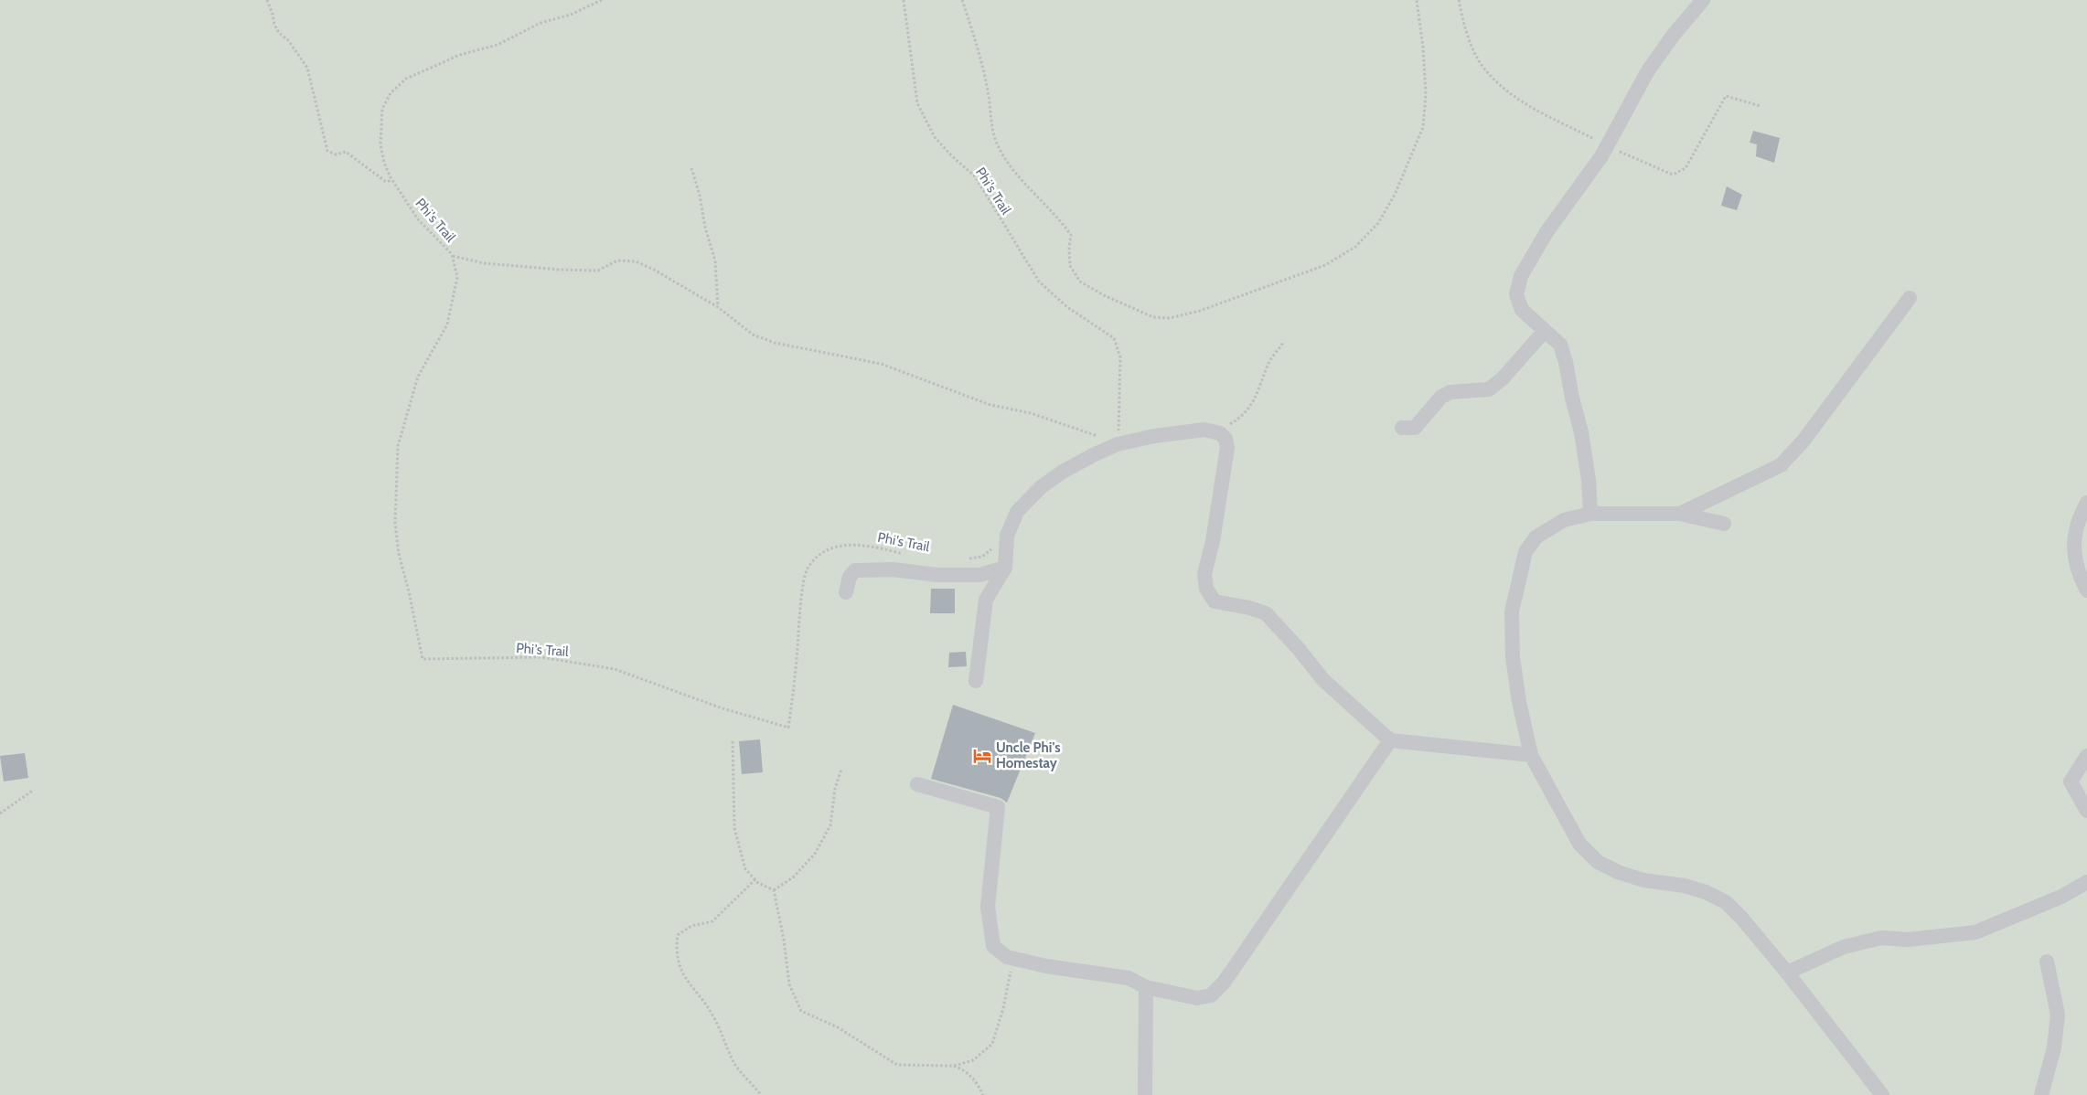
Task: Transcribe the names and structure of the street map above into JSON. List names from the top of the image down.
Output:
{
  "streets": {
    "path": ["Phi's Trail"]
  },
  "places": {
    "hotel": ["Uncle Phi's Homestay"]
  }
}
